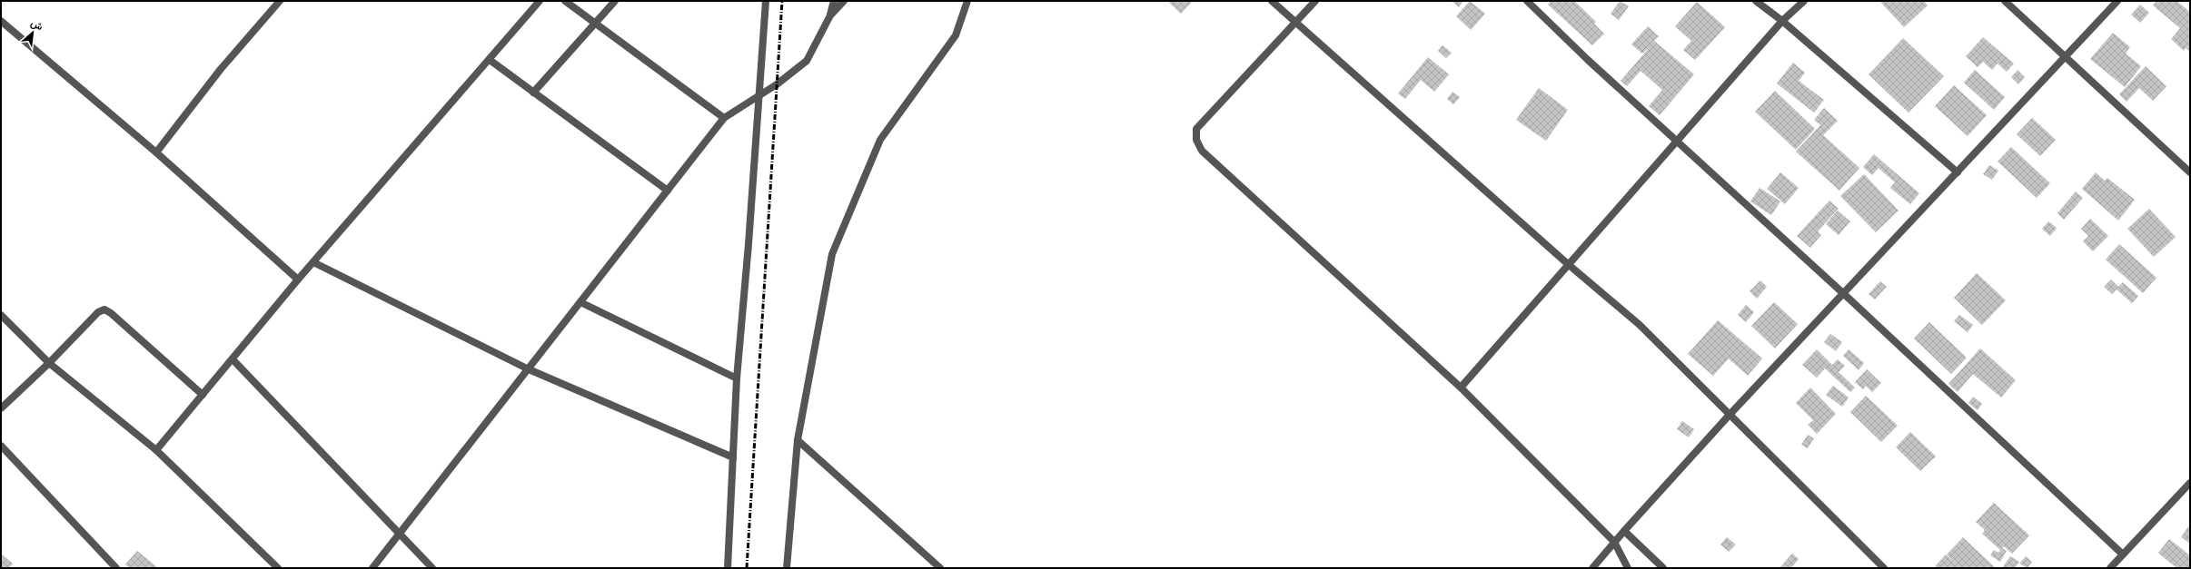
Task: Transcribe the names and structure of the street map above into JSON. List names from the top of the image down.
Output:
{
  "north": "top right"
}
